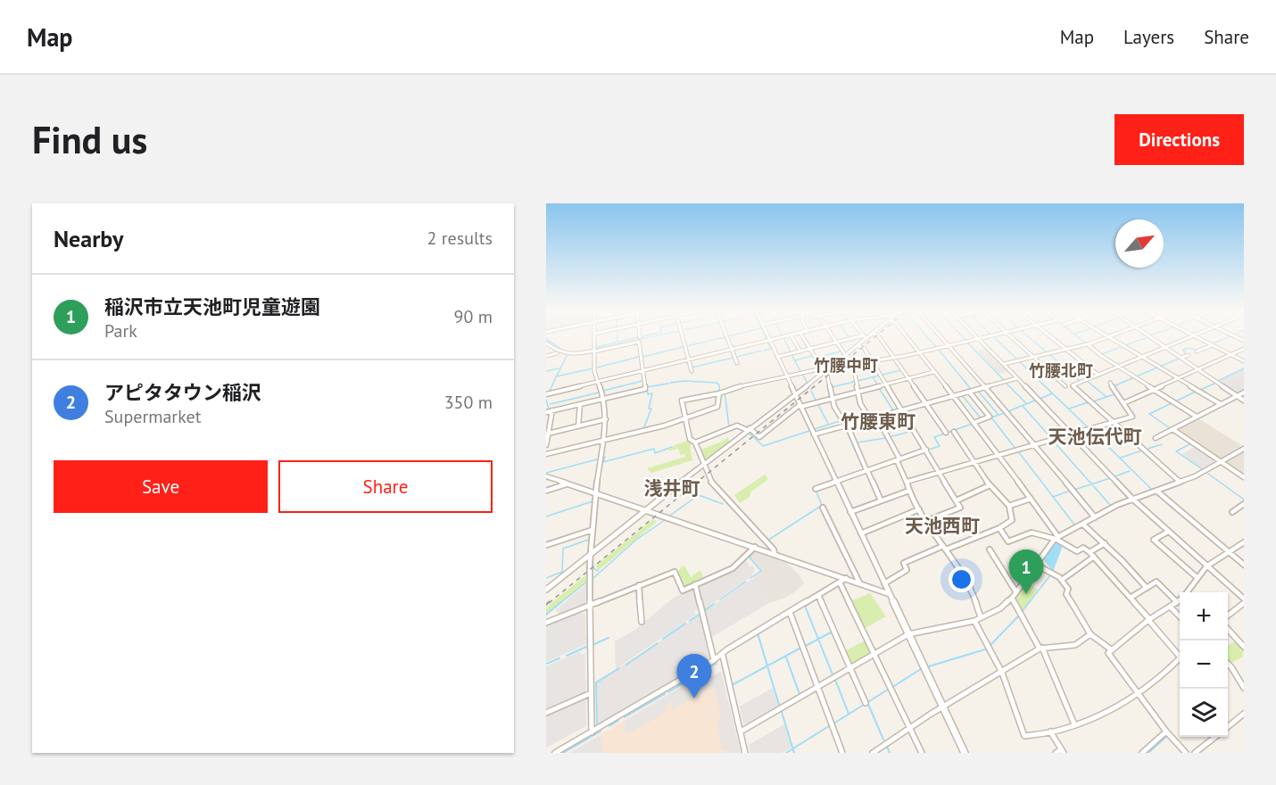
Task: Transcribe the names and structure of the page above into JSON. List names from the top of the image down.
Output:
{
  "districts": [
    "竹腰中町",
    "竹腰北町",
    "竹腰東町",
    "天池伝代町",
    "浅井町",
    "天池西町"
  ],
  "north": "top right",
  "page": {
    "header": "Map",
    "nav": ["Map", "Layers", "Share"],
    "buttons": [
      "Directions",
      ["Save", "Share"]
    ],
    "title": "Find us",
    "heading": ["Nearby", "2 results"],
    "list": [
      {
        "mark": "1",
        "name": "稲沢市立天池町児童遊園",
        "note": "Park",
        "value": "90 m"
      },
      {
        "mark": "2",
        "name": "アピタタウン稲沢",
        "note": "Supermarket",
        "value": "350 m"
      }
    ],
    "pins": ["1", "2"],
    "map_buttons": ["+", "−"]
  }
}
